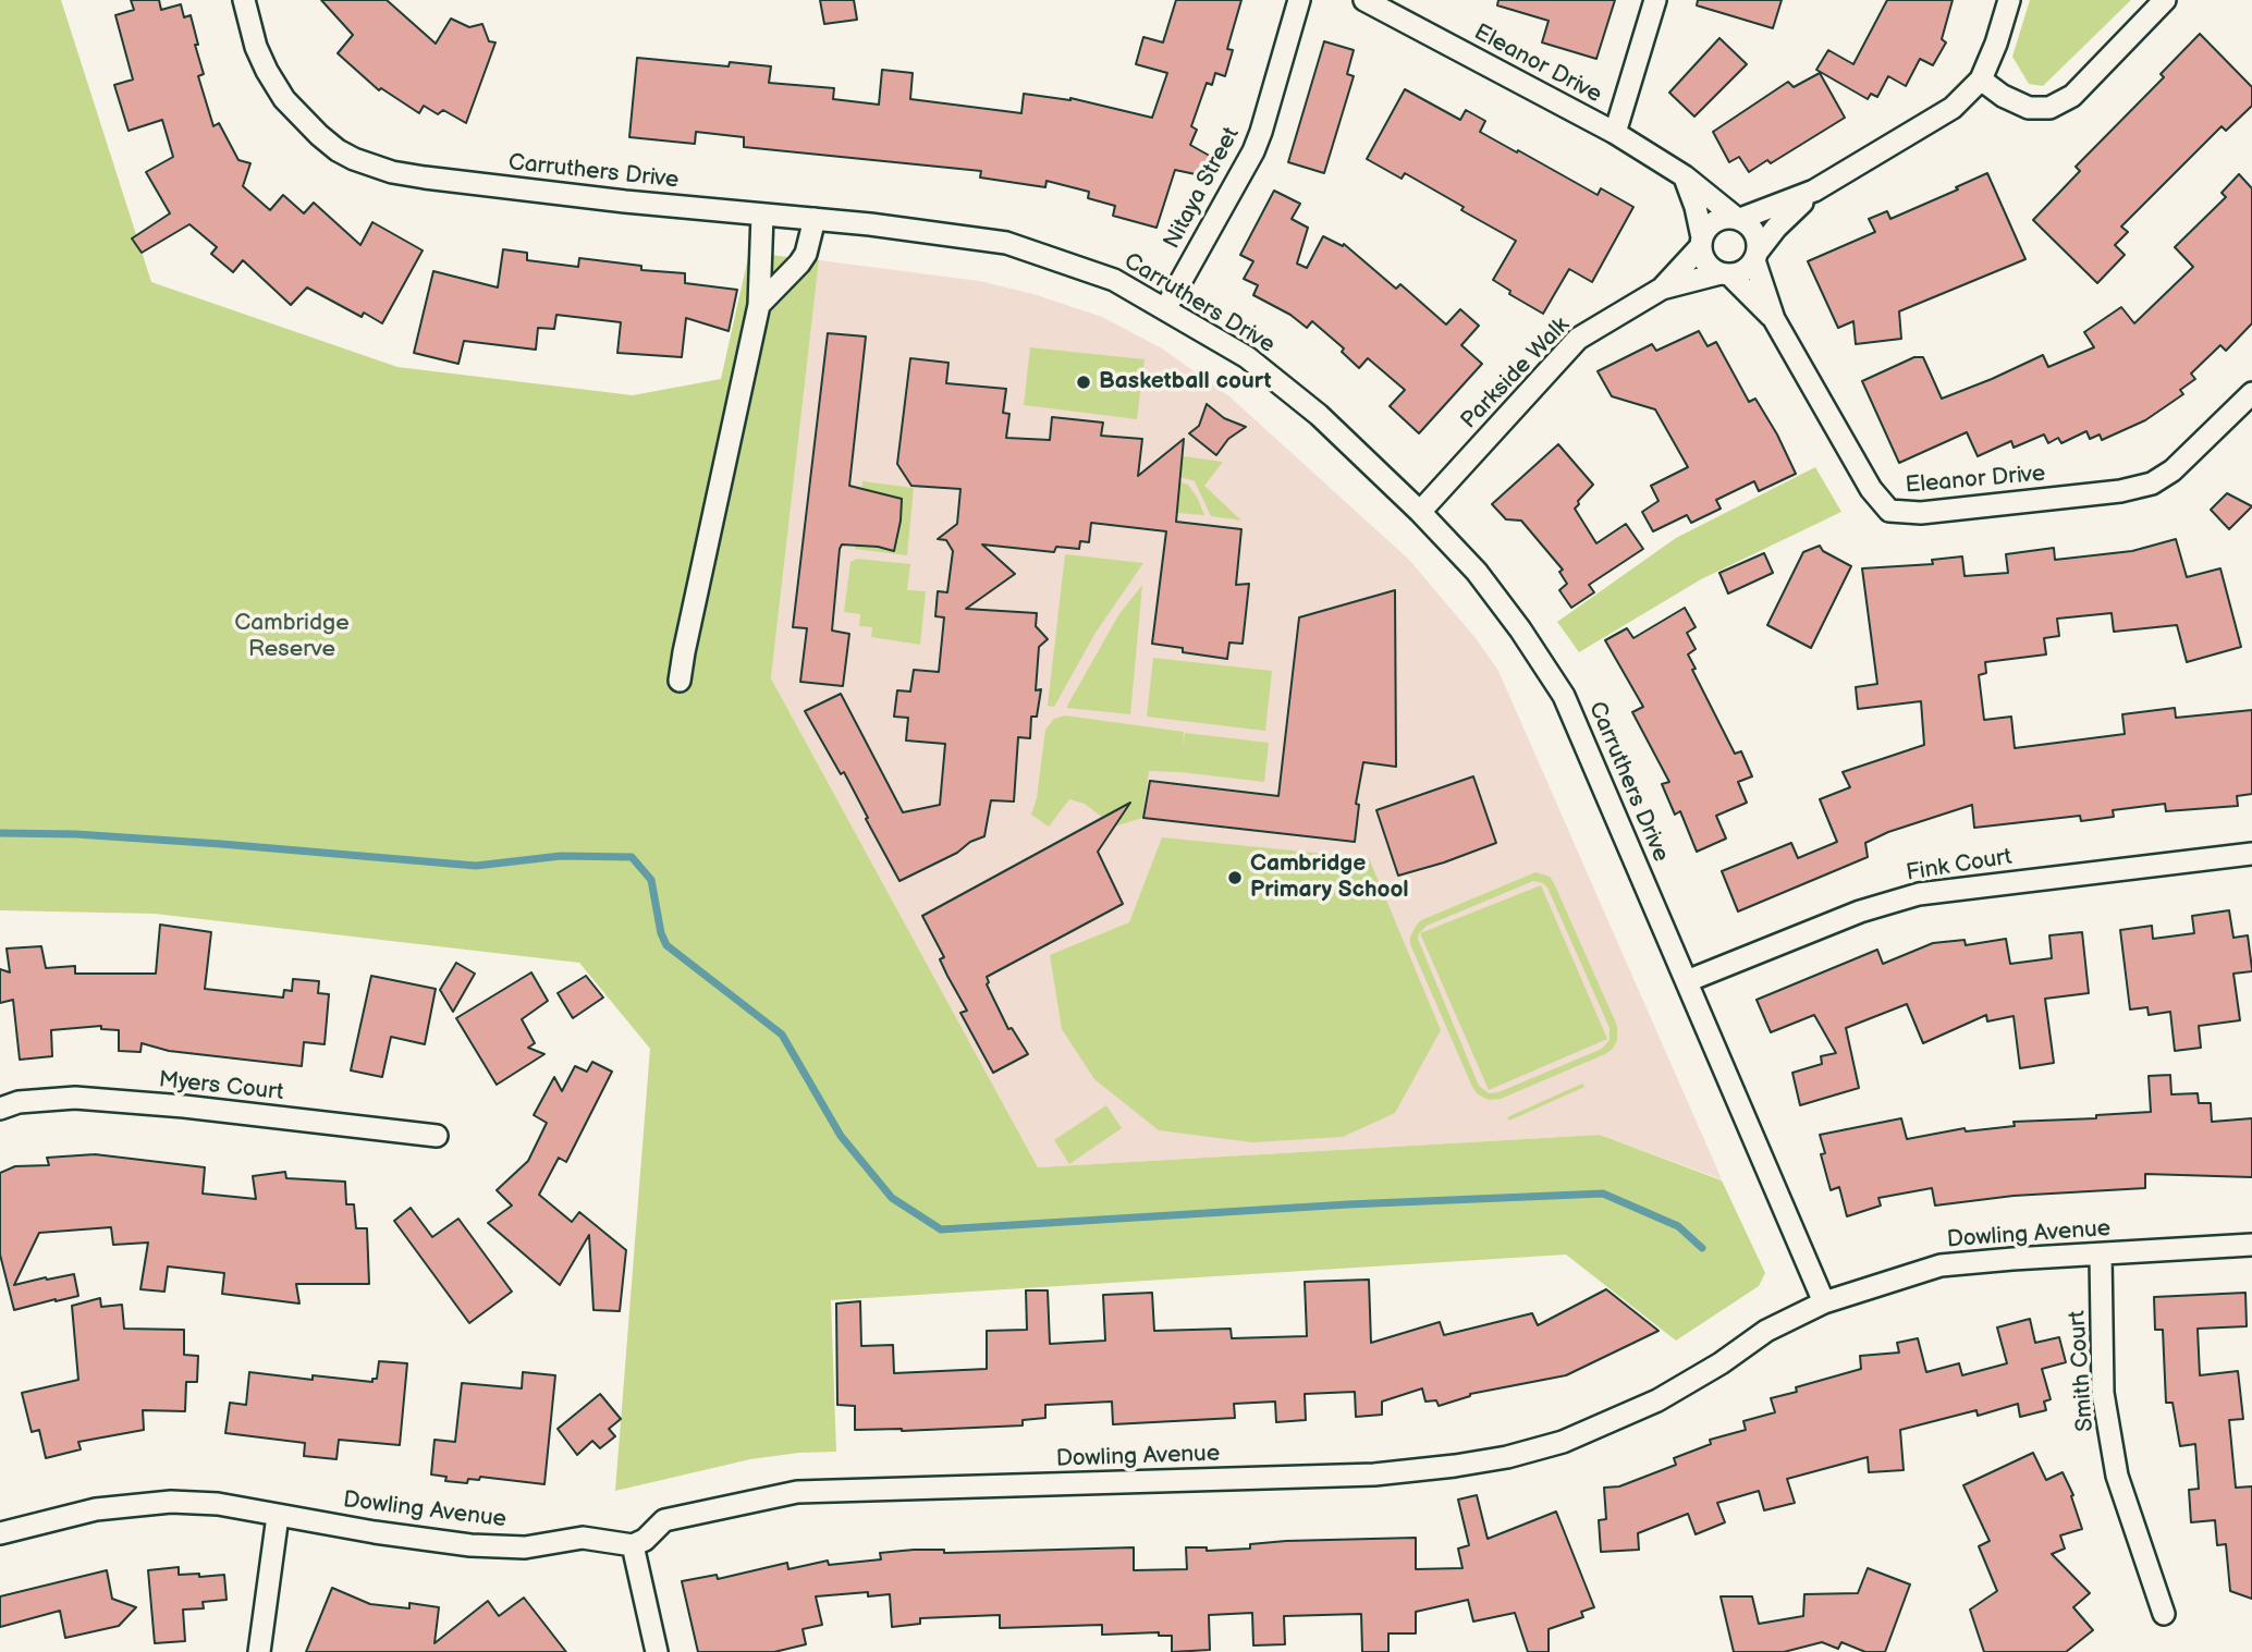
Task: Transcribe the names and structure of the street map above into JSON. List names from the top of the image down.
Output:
{
  "streets": {
    "street": [
      "Eleanor Drive",
      "Carruthers Drive",
      "Nitaya Street",
      "Parkside Walk",
      "Fink Court",
      "Myers Court",
      "Dowling Avenue",
      "Smith Court"
    ]
  },
  "crossings": [
    ["Eleanor Drive", "Parkside Walk"],
    ["Carruthers Drive", "Nitaya Street"],
    ["Carruthers Drive", "Parkside Walk"],
    ["Carruthers Drive", "Fink Court"],
    ["Carruthers Drive", "Dowling Avenue"],
    ["Dowling Avenue", "Smith Court"]
  ],
  "parks": ["Cambridge Reserve"],
  "places": ["Basketball court", "Cambridge Primary School"]
}
